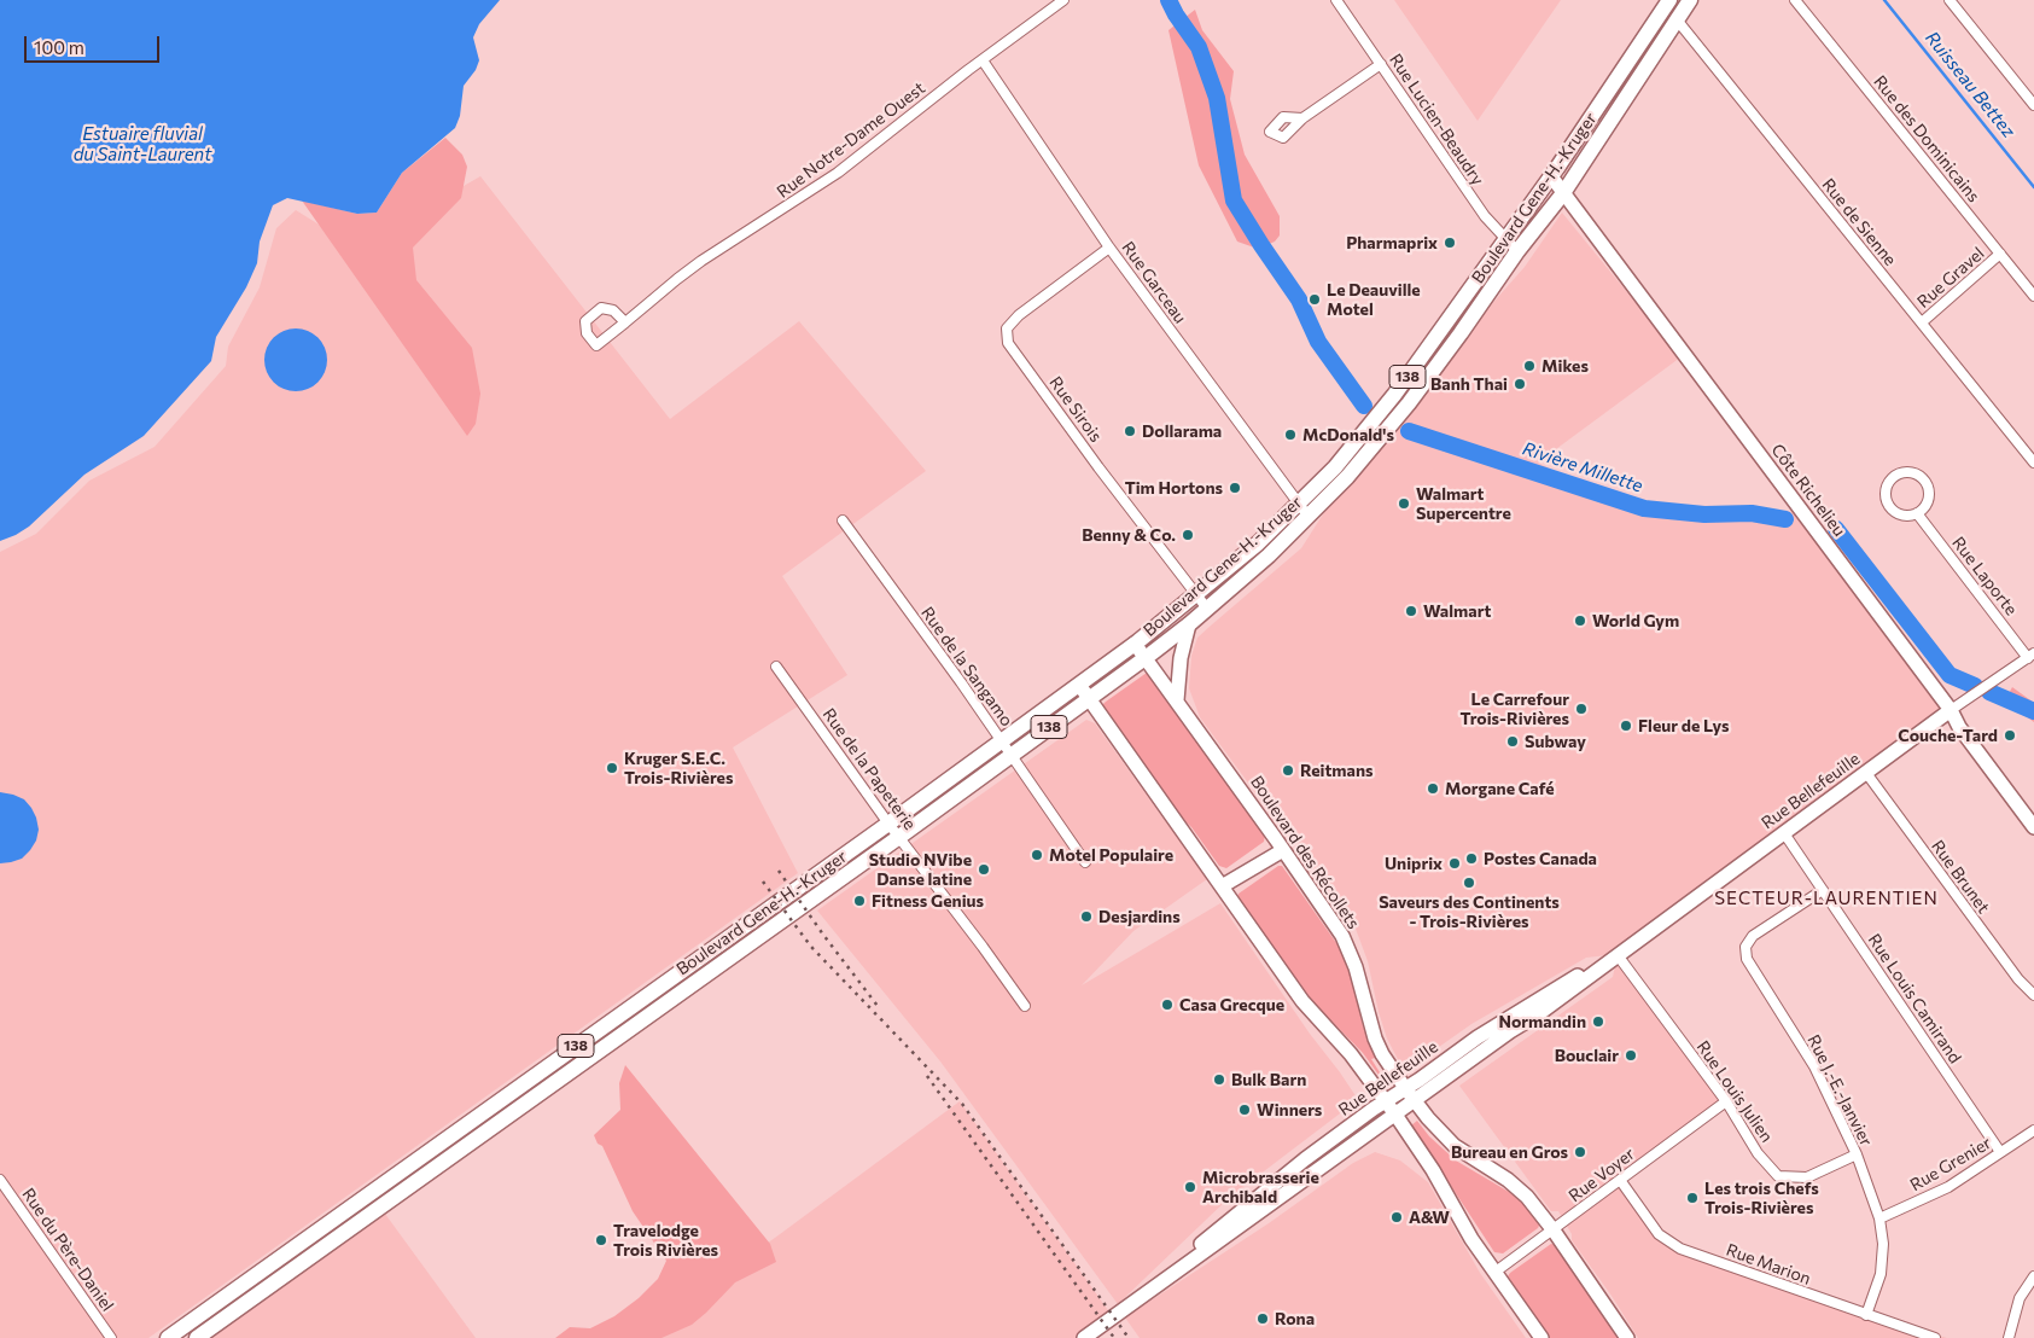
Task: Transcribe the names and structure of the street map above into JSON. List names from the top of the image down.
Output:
{
  "streets": {
    "main road": ["Boulevard Gene-H.-Kruger", "138"],
    "street": [
      "Rue Lucien-Beaudry",
      "Rue des Dominicains",
      "Rue Notre-Dame Ouest",
      "Rue de Sienne",
      "Rue Gravel",
      "Rue Garceau",
      "Rue Sirois",
      "Côte Richelieu",
      "Rue Laporte",
      "Rue de la Sangamo",
      "Rue de la Papeterie",
      "Rue Bellefeuille",
      "Boulevard des Récollets",
      "Rue Brunet",
      "Rue Louis Camirand",
      "Rue J.-E.-Janvier",
      "Rue Louis Julien",
      "Rue Grenier",
      "Rue Voyer",
      "Rue du Père-Daniel",
      "Rue Marion"
    ]
  },
  "crossings": [
    ["Rue Lucien-Beaudry", "Boulevard Gene-H.-Kruger"],
    ["Rue des Dominicains", "Rue Gravel"],
    ["Rue Notre-Dame Ouest", "Rue Garceau"],
    ["Boulevard Gene-H.-Kruger", "Rue de Sienne"],
    ["Boulevard Gene-H.-Kruger", "Rue Garceau"],
    ["Boulevard Gene-H.-Kruger", "Rue Sirois"],
    ["Boulevard Gene-H.-Kruger", "Côte Richelieu"],
    ["Boulevard Gene-H.-Kruger", "Rue de la Sangamo"],
    ["Boulevard Gene-H.-Kruger", "Rue de la Papeterie"],
    ["Boulevard Gene-H.-Kruger", "Boulevard des Récollets"],
    ["Rue de Sienne", "Rue Gravel"],
    ["Rue Garceau", "Rue Sirois"],
    ["Côte Richelieu", "Rue Bellefeuille"],
    ["Rue Laporte", "Rue Bellefeuille"],
    ["Rue Bellefeuille", "Boulevard des Récollets"],
    ["Rue Bellefeuille", "Rue Brunet"],
    ["Rue Bellefeuille", "Rue Louis Camirand"],
    ["Rue Bellefeuille", "Rue Louis Julien"],
    ["Boulevard des Récollets", "Rue Voyer"],
    ["Rue Louis Camirand", "Rue J.-E.-Janvier"],
    ["Rue Louis Camirand", "Rue Grenier"],
    ["Rue J.-E.-Janvier", "Rue Louis Julien"],
    ["Rue J.-E.-Janvier", "Rue Grenier"],
    ["Rue J.-E.-Janvier", "Rue Marion"],
    ["Rue Louis Julien", "Rue Voyer"],
    ["Rue Voyer", "Rue Marion"]
  ],
  "districts": ["SECTEUR-LAURENTIEN"],
  "water": ["Ruisseau Bettez", "Estuaire fluvial du Saint-Laurent", "Rivière Millette"],
  "places": [
    "Pharmaprix",
    "Le Deauville Motel",
    "Mikes",
    "Banh Thai",
    "Dollarama",
    "McDonald's",
    "Tim Hortons",
    "Walmart Supercentre",
    "Benny & Co.",
    "Walmart",
    "World Gym",
    "Le Carrefour Trois-Rivières",
    "Fleur de Lys",
    "Couche-Tard",
    "Subway",
    "Kruger S.E.C. Trois-Rivières",
    "Reitmans",
    "Morgane Café",
    "Motel Populaire",
    "Postes Canada",
    "Uniprix",
    "Studio NVibe Danse latine",
    "Saveurs des Continents - Trois-Rivières",
    "Fitness Genius",
    "Desjardins",
    "Casa Grecque",
    "Normandin",
    "Bouclair",
    "Bulk Barn",
    "Winners",
    "Bureau en Gros",
    "Microbrasserie Archibald",
    "Les trois Chefs Trois-Rivières",
    "A&W",
    "Travelodge Trois Rivières",
    "Rona"
  ],
  "scale_bar": "100 m"
}
